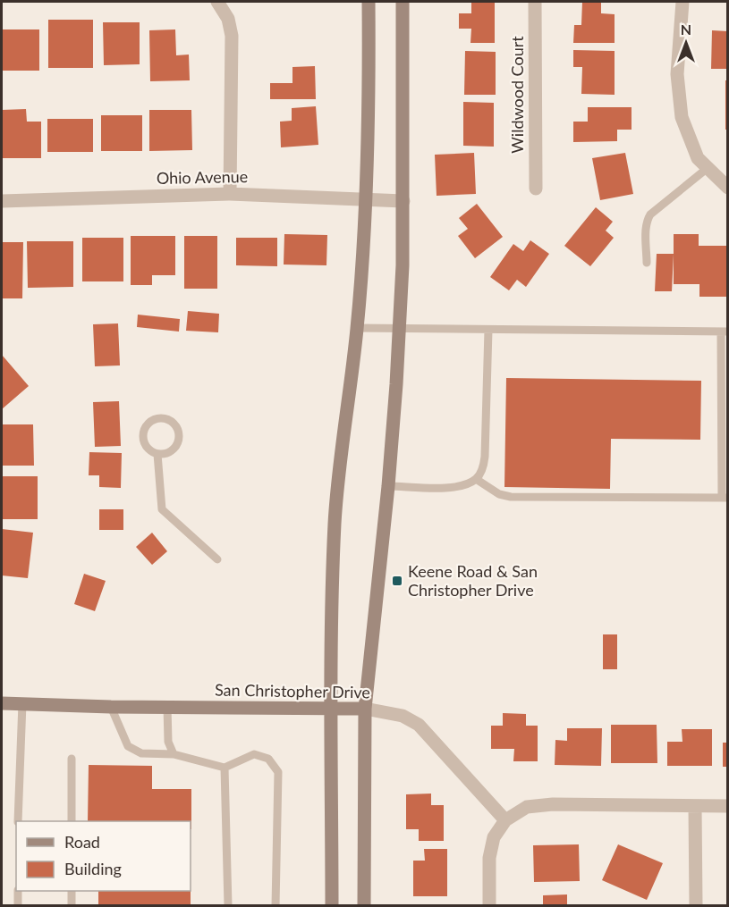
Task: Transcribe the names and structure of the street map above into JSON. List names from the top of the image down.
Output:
{
  "streets": {
    "main road": ["San Christopher Drive"],
    "street": ["Wildwood Court", "Ohio Avenue"]
  },
  "places": {
    "transit": ["Keene Road & San Christopher Drive"]
  },
  "legend": ["Road", "Building"],
  "north": "top"
}
